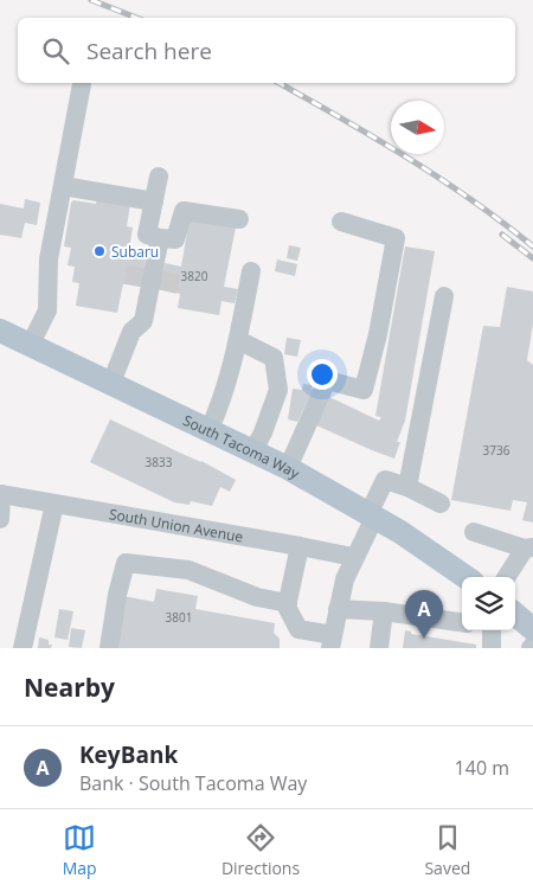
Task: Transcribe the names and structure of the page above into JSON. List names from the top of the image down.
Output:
{
  "streets": {
    "main road": ["South Tacoma Way"],
    "street": ["South Union Avenue"]
  },
  "places": ["Subaru"],
  "house_numbers": [
    "3820",
    "3736",
    "3833",
    "3801"
  ],
  "north": "right",
  "page": {
    "search": "Search here",
    "pins": "A",
    "heading": "Nearby",
    "list": [
      {
        "mark": "A",
        "name": "KeyBank",
        "note": "Bank · South Tacoma Way",
        "value": "140 m"
      }
    ],
    "nav": ["Map", "Directions", "Saved"]
  }
}
